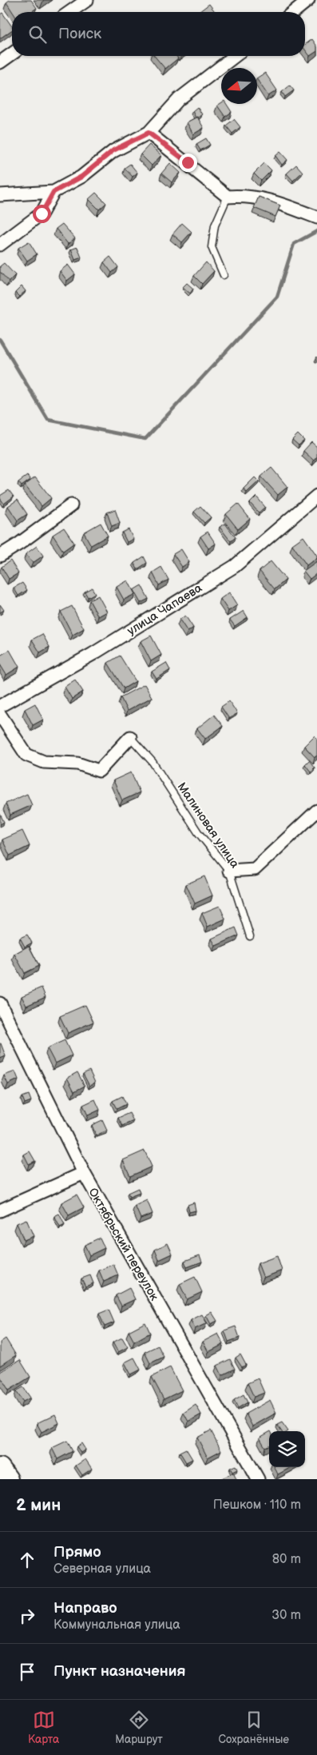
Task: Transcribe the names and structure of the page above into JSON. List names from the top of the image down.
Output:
{
  "streets": {
    "street": ["улица Чапаева", "Октябрьский переулок"],
    "lane": ["Малиновая улица"]
  },
  "north": "left",
  "page": {
    "search": "Поиск",
    "heading": ["2 мин", "Пешком · 110 m"],
    "list": [
      ["Прямо", "Северная улица", "80 m"],
      ["Направо", "Коммунальная улица", "30 m"],
      "Пункт назначения"
    ],
    "nav": ["Карта", "Маршрут", "Сохранённые"]
  }
}
